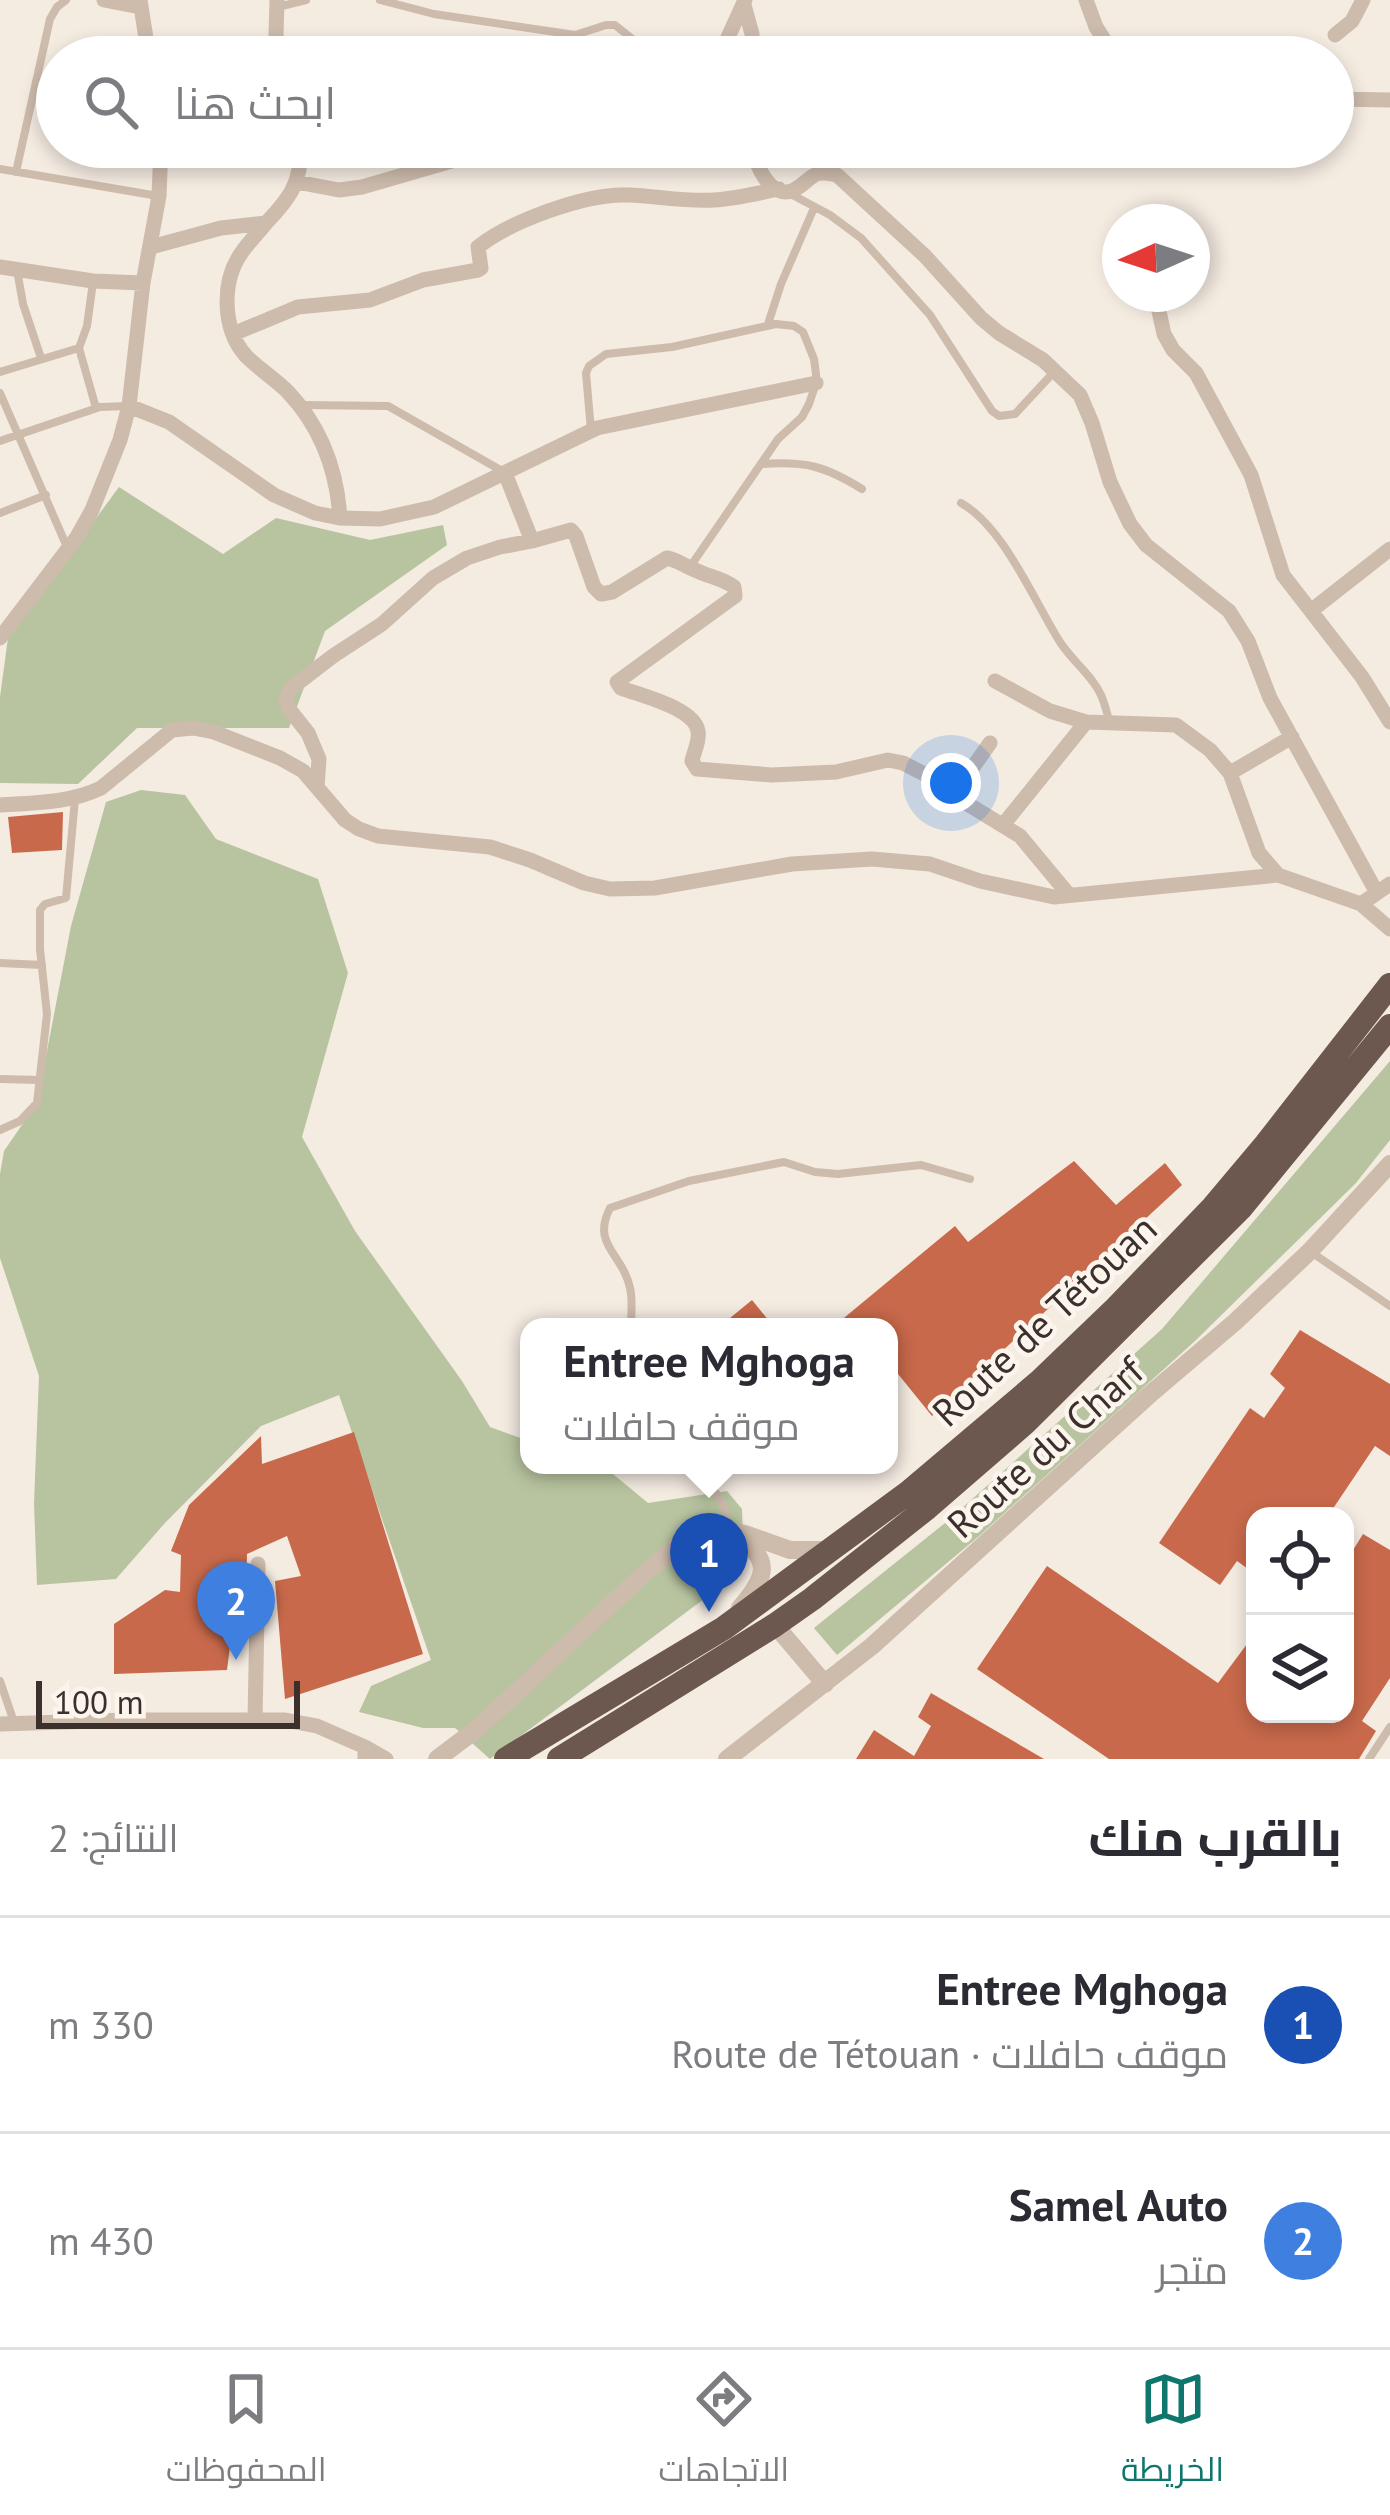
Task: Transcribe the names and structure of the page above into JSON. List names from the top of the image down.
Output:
{
  "streets": {
    "highway": ["Route de Tétouan"],
    "street": ["Route du Charf"]
  },
  "scale_bar": "100 m",
  "north": "left",
  "page": {
    "search": "ابحث هنا",
    "popup": ["Entree Mghoga", "موقف حافلات"],
    "pins": ["1", "2"],
    "scale": "100 m",
    "heading": ["بالقرب منك", "النتائج: 2"],
    "list": [
      {
        "mark": "1",
        "name": "Entree Mghoga",
        "note": "موقف حافلات · Route de Tétouan",
        "value": "330 m"
      },
      {
        "mark": "2",
        "name": "Samel Auto",
        "note": "متجر",
        "value": "430 m"
      }
    ],
    "nav": ["الخريطة", "الاتجاهات", "المحفوظات"]
  }
}
